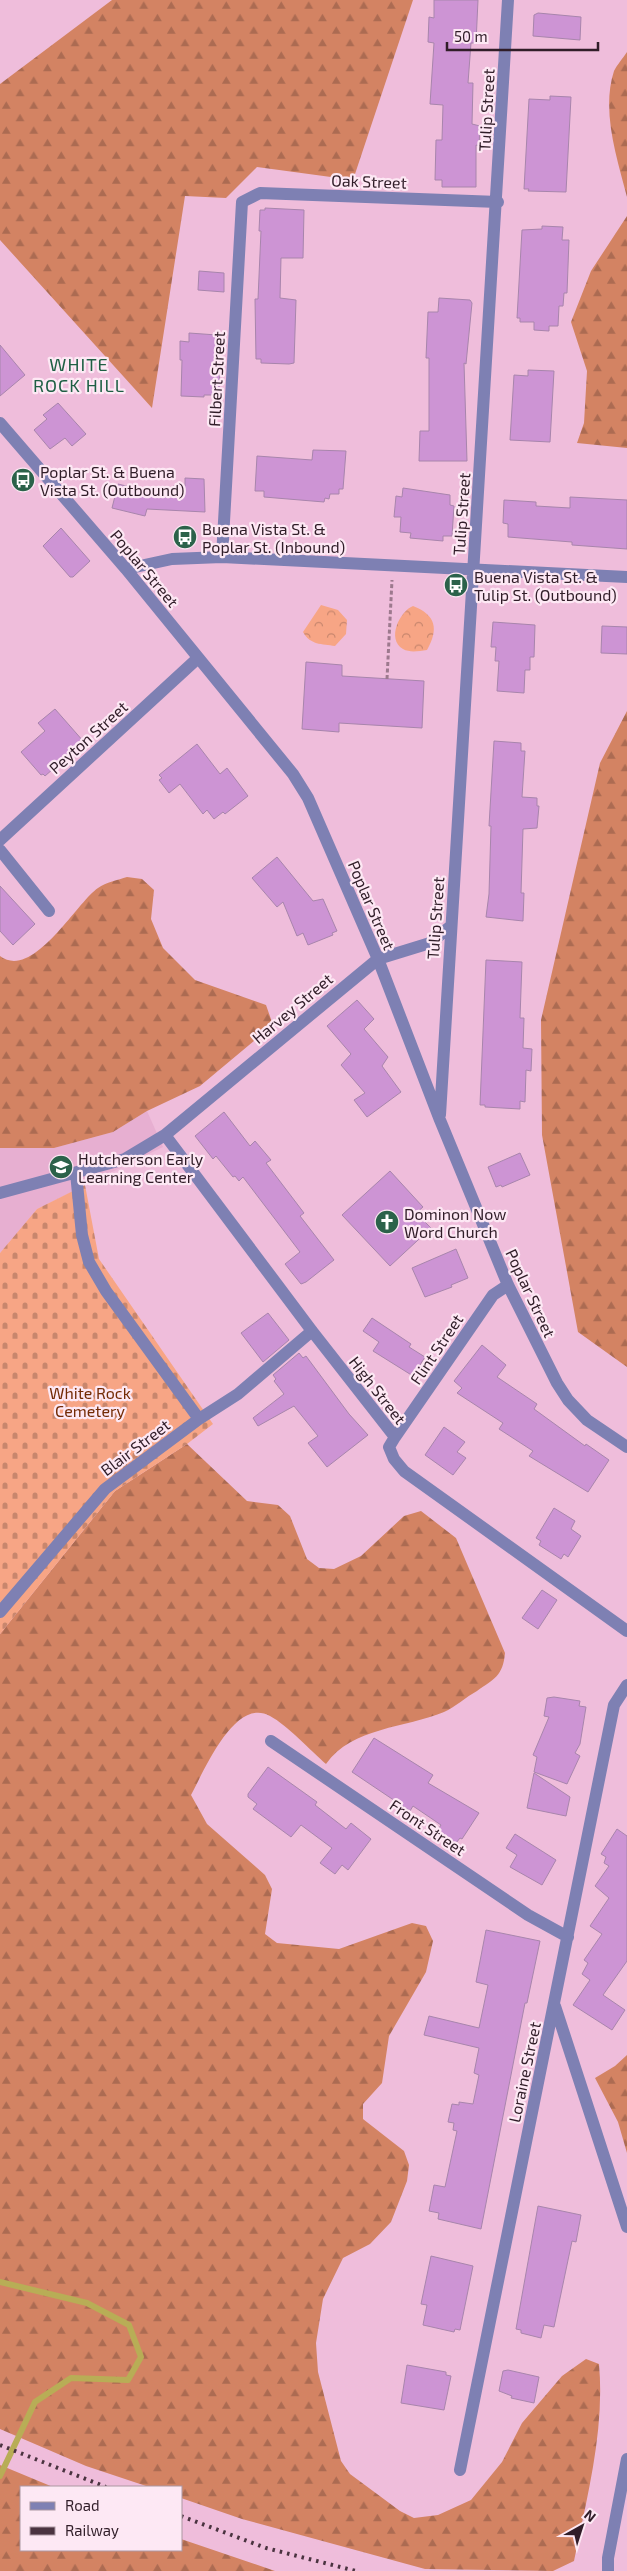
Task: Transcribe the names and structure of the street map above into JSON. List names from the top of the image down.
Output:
{
  "streets": {
    "street": [
      "Tulip Street",
      "Oak Street",
      "Filbert Street",
      "Poplar Street",
      "Peyton Street",
      "Harvey Street",
      "Flint Street",
      "High Street",
      "Blair Street",
      "Front Street",
      "Loraine Street"
    ]
  },
  "crossings": [
    ["Tulip Street", "Oak Street"],
    ["Tulip Street", "Poplar Street"],
    ["Tulip Street", "Harvey Street"],
    ["Oak Street", "Filbert Street"],
    ["Poplar Street", "Peyton Street"],
    ["Poplar Street", "Harvey Street"],
    ["Poplar Street", "Flint Street"],
    ["Harvey Street", "High Street"],
    ["Flint Street", "High Street"],
    ["High Street", "Blair Street"],
    ["Front Street", "Loraine Street"]
  ],
  "districts": ["WHITE ROCK HILL"],
  "parks": ["White Rock Cemetery"],
  "places": {
    "bus stop": ["Poplar St. & Buena Vista St. (Outbound)", "Buena Vista St. & Poplar St. (Inbound)", "Buena Vista St. & Tulip St. (Outbound)"],
    "school or university": ["Hutcherson Early Learning Center"],
    "church": ["Dominon Now Word Church"]
  },
  "legend": ["Road", "Railway"],
  "scale_bar": "50 m",
  "north": "top right"
}
